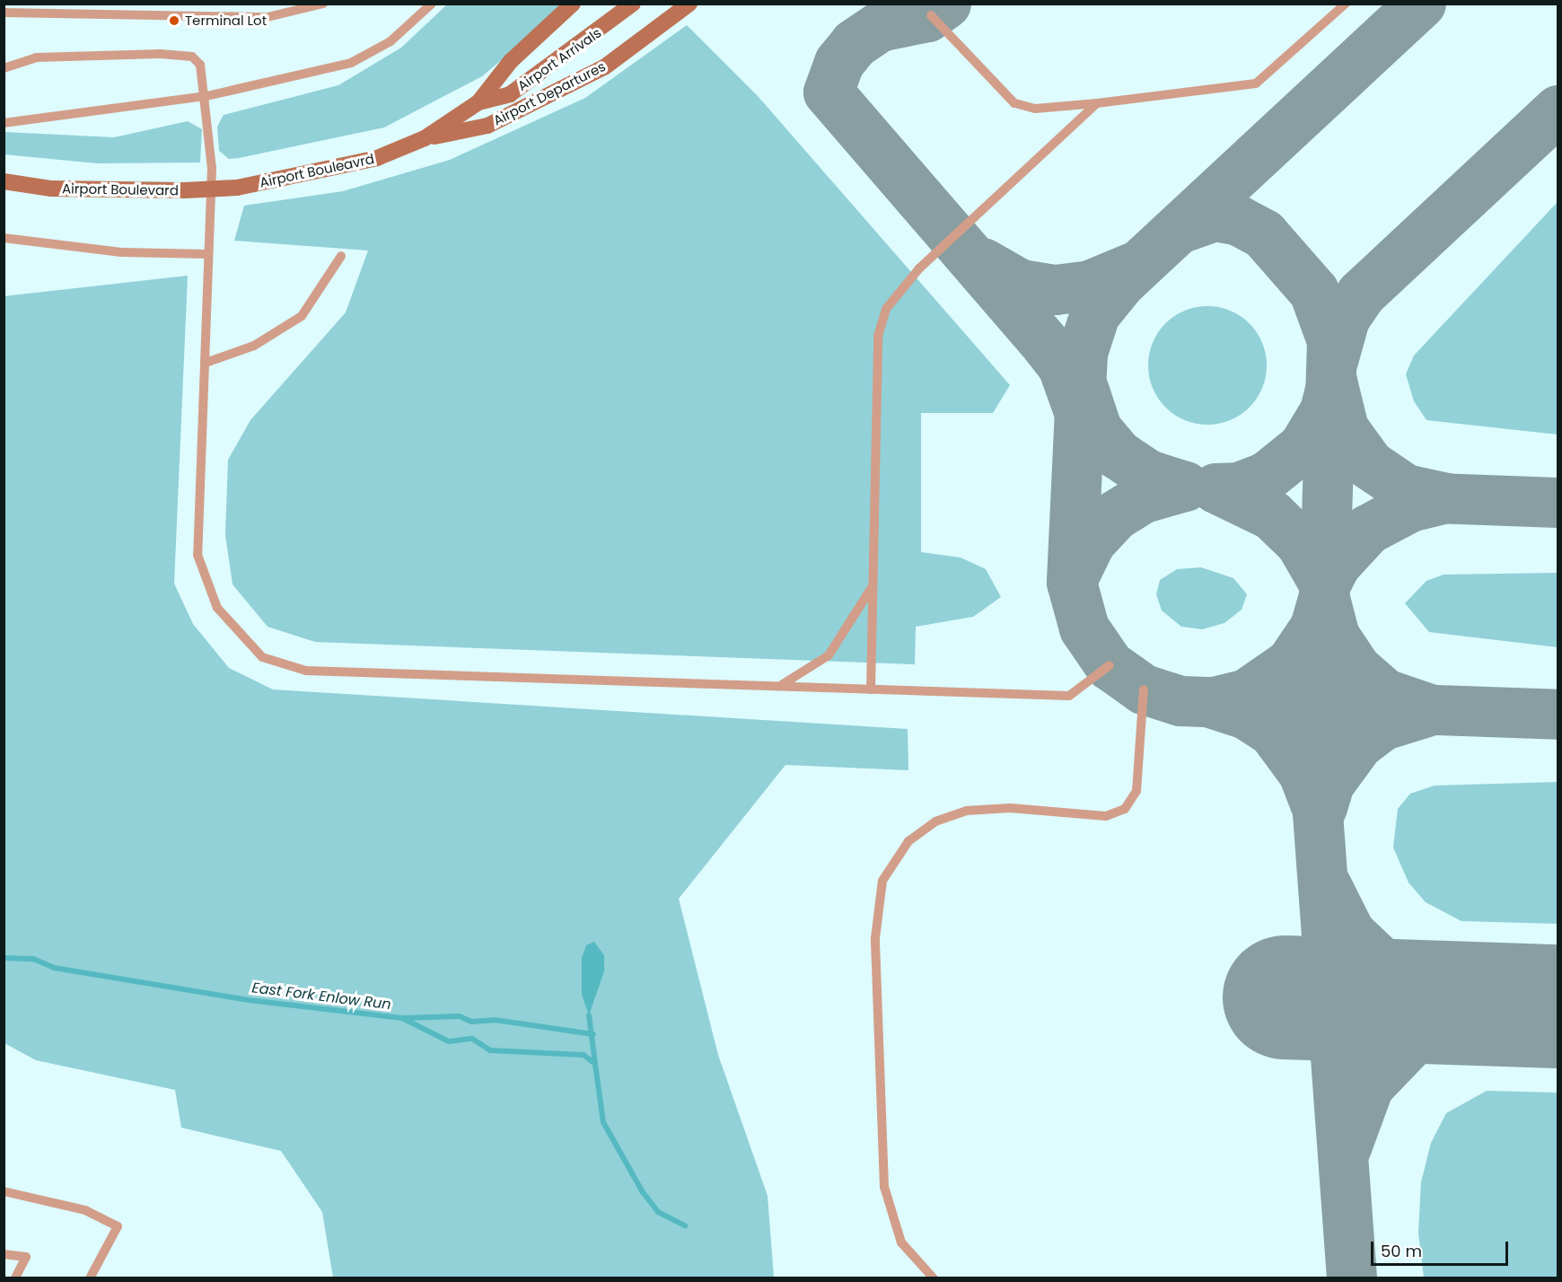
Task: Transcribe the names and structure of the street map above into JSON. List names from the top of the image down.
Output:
{
  "streets": {
    "street": [
      "Airport Arrivals",
      "Airport Departures",
      "Airport Bouleavrd",
      "Airport Boulevard"
    ]
  },
  "crossings": [
    ["Airport Arrivals", "Airport Departures"],
    ["Airport Arrivals", "Airport Bouleavrd"],
    ["Airport Departures", "Airport Bouleavrd"],
    ["Airport Bouleavrd", "Airport Boulevard"]
  ],
  "water": ["East Fork Enlow Run"],
  "places": ["Terminal Lot"],
  "scale_bar": "50 m"
}
